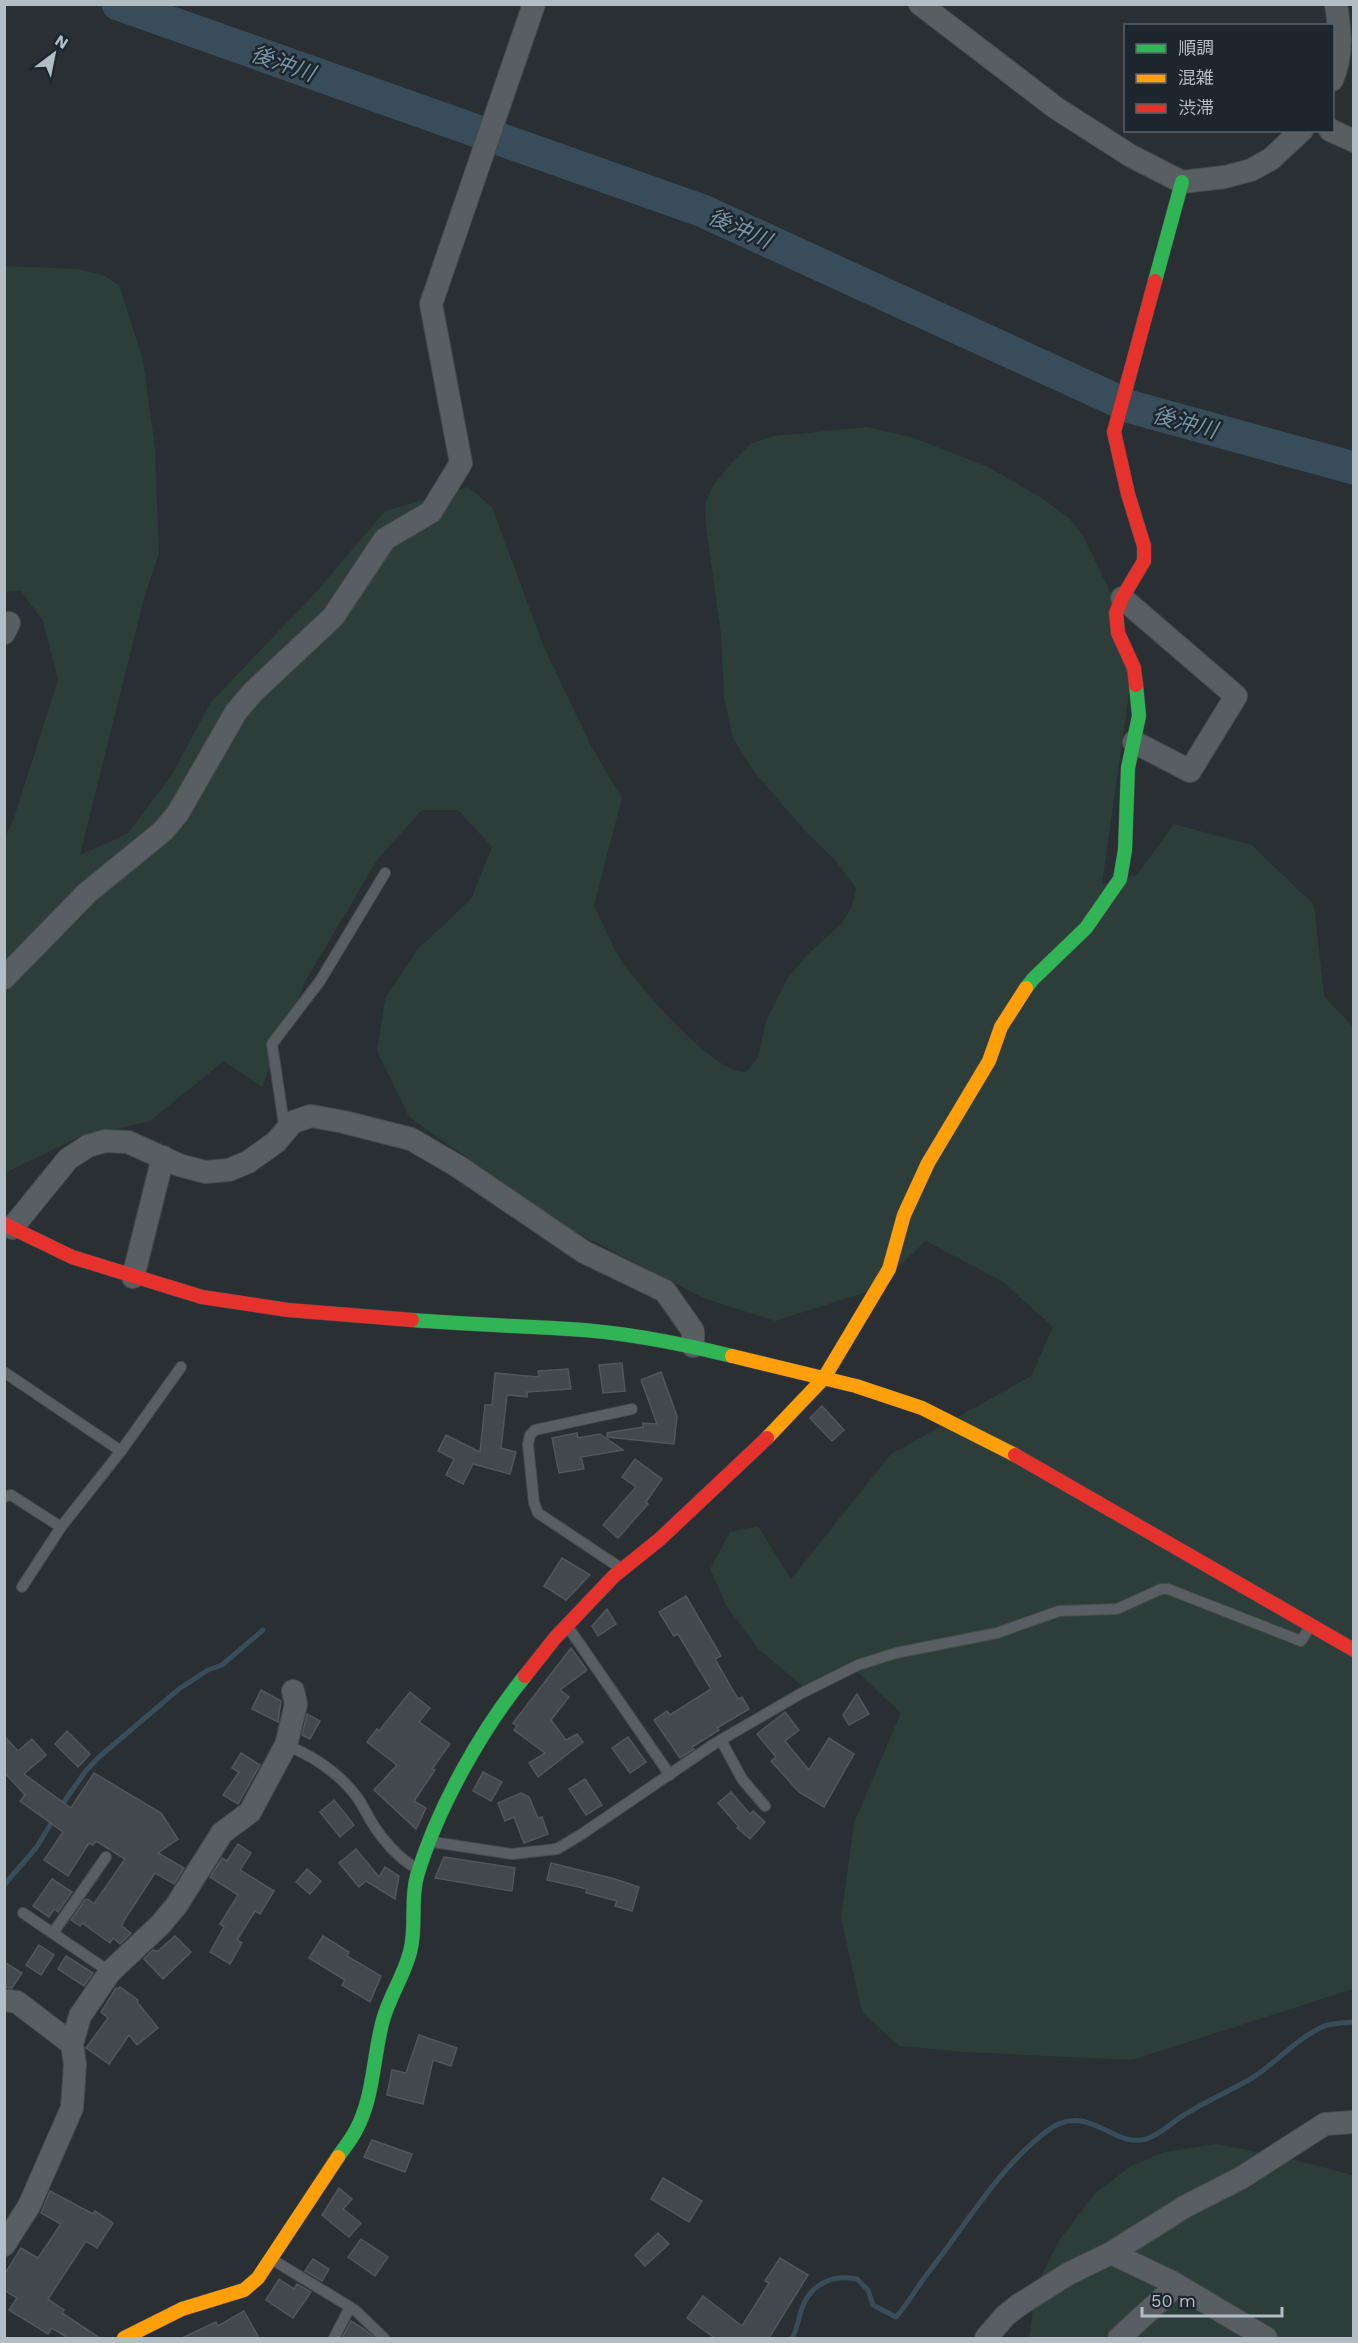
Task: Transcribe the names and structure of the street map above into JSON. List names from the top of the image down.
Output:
{
  "water": ["後沖川"],
  "legend": ["順調", "混雑", "渋滞"],
  "scale_bar": "50 m",
  "north": "top right"
}
